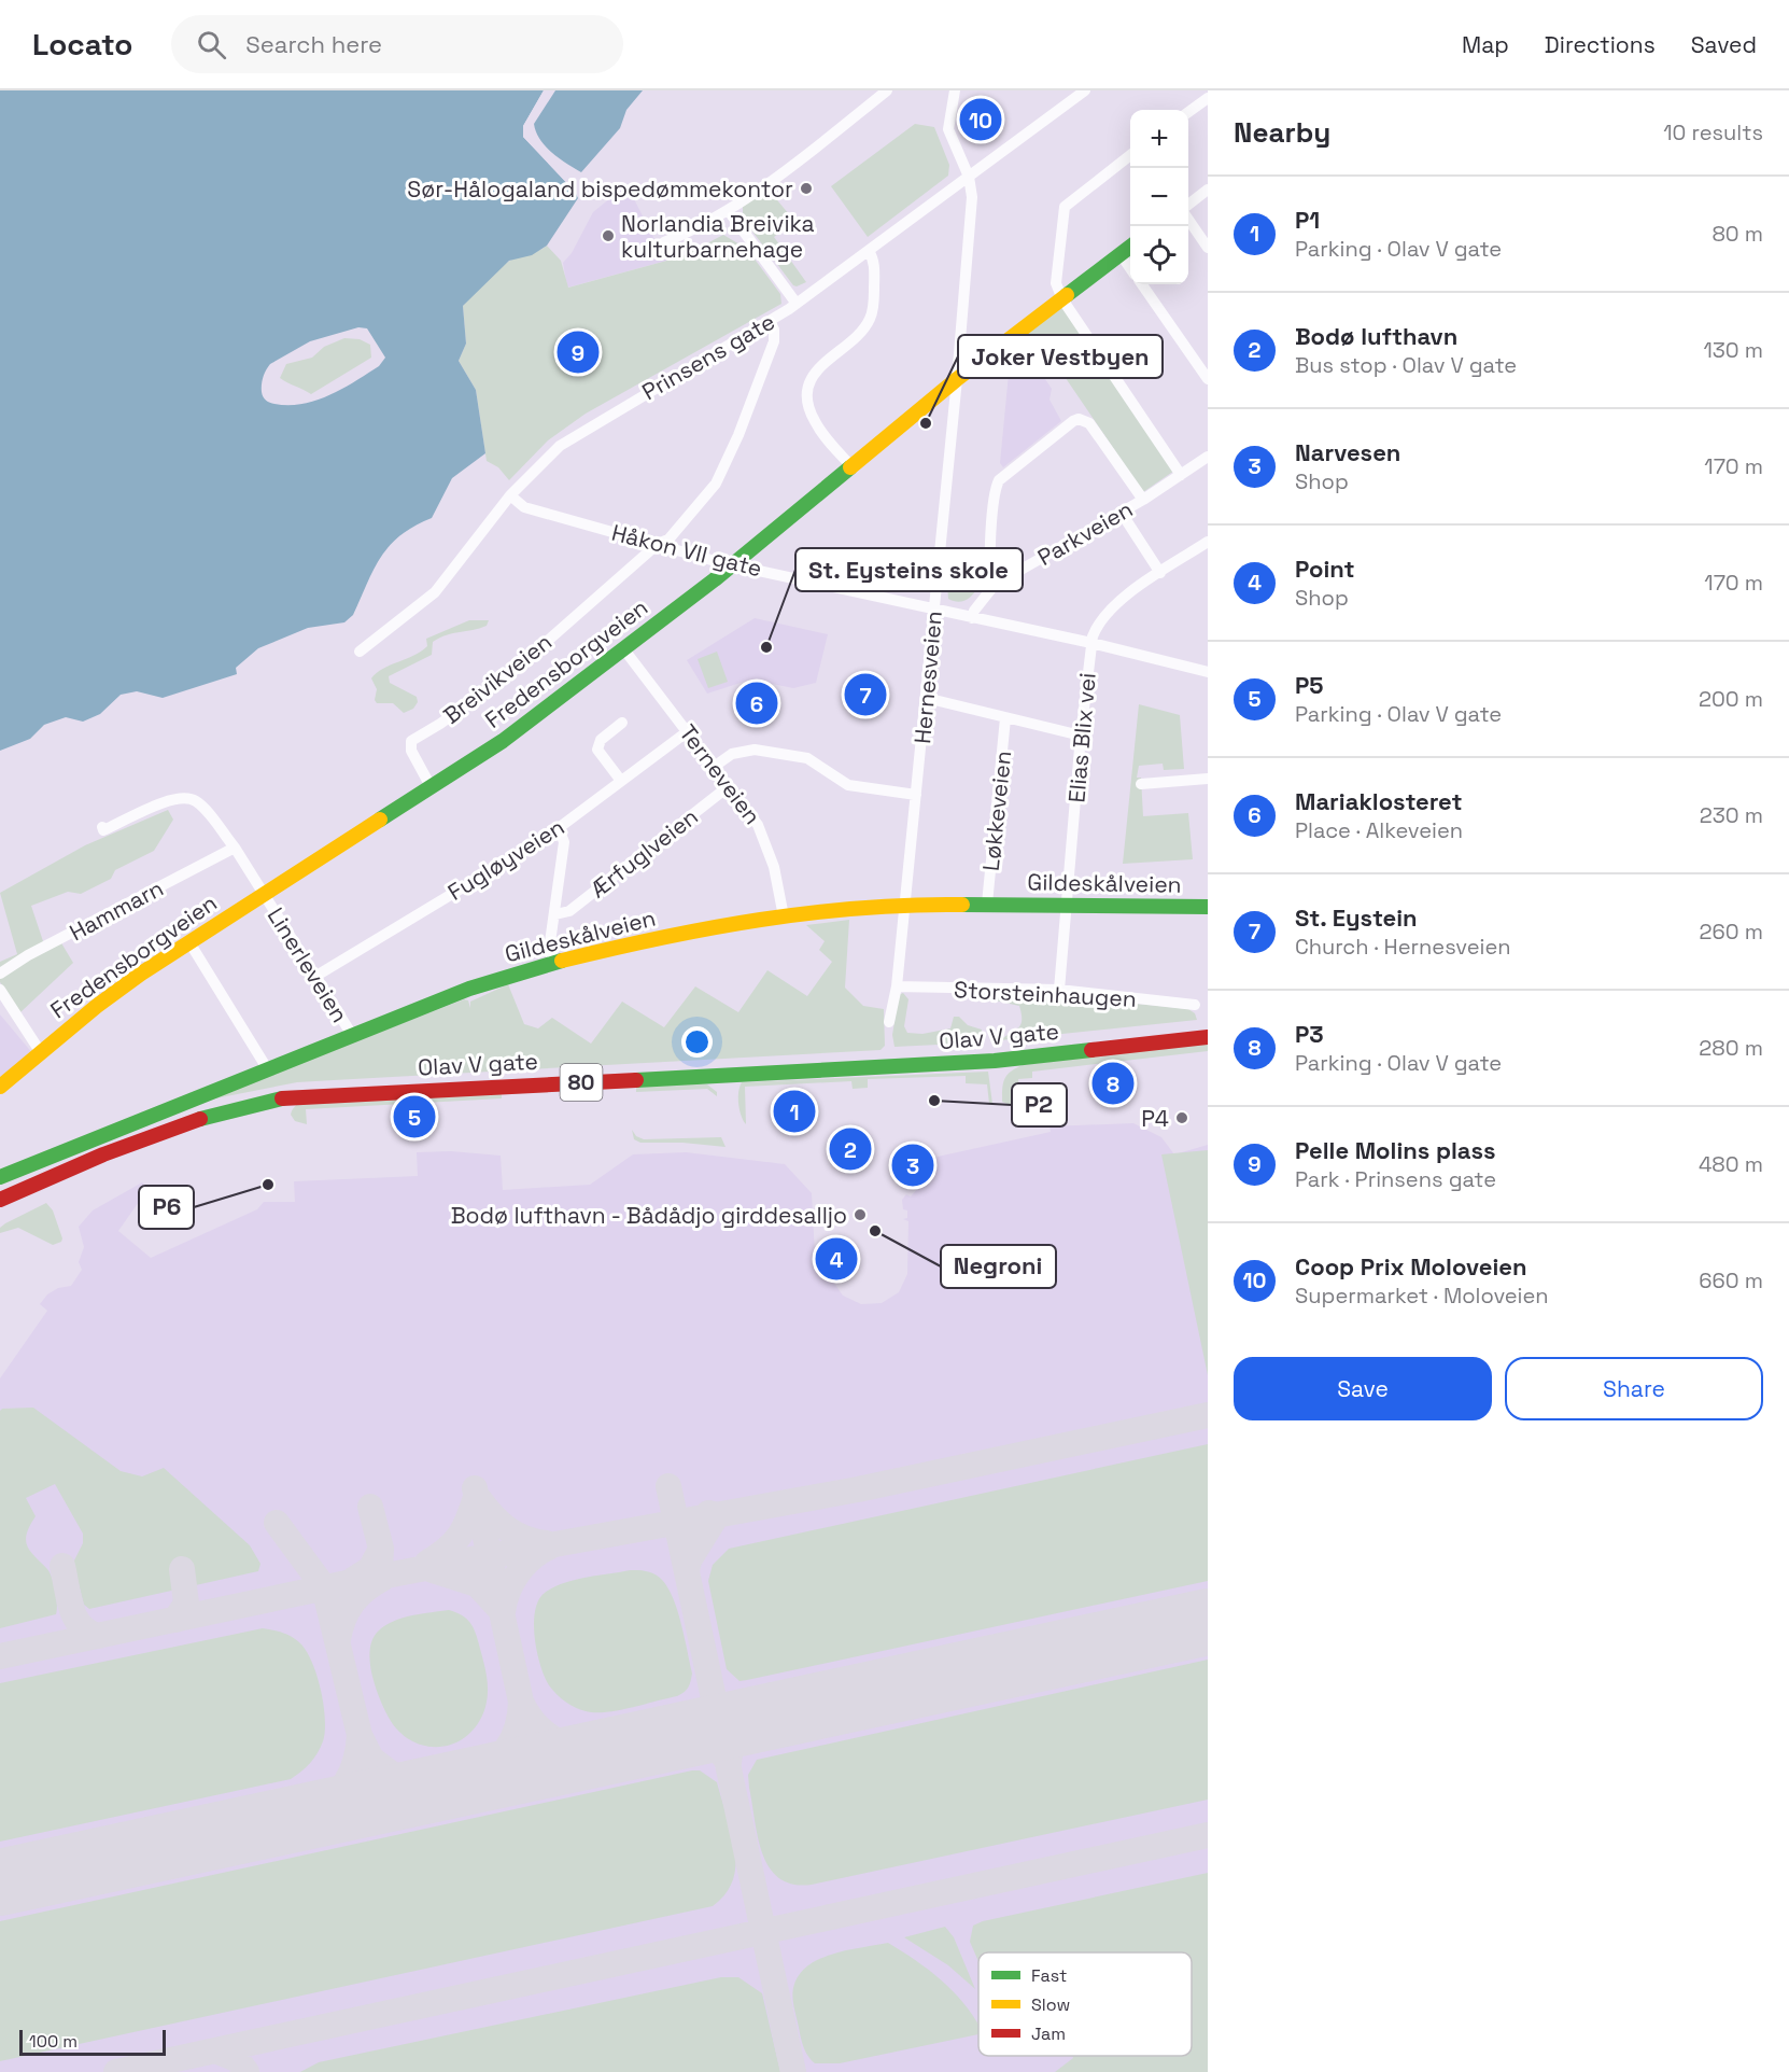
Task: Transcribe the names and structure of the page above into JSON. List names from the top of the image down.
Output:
{
  "streets": {
    "main road": [
      "Fredensborgveien",
      "Gildeskålveien",
      "Olav V gate",
      "80"
    ],
    "street": [
      "Prinsens gate",
      "Parkveien",
      "Håkon VII gate",
      "Hernesveien",
      "Breivikveien",
      "Elias Blix vei",
      "Terneveien",
      "Løkkeveien",
      "Ærfuglveien",
      "Fugløyveien",
      "Hammarn",
      "Linerleveien",
      "Storsteinhaugen"
    ]
  },
  "crossings": [
    ["Prinsens gate", "Håkon VII gate"],
    ["Prinsens gate", "Hernesveien"],
    ["Prinsens gate", "Breivikveien"],
    ["Parkveien", "Håkon VII gate"],
    ["Håkon VII gate", "Fredensborgveien"],
    ["Håkon VII gate", "Hernesveien"],
    ["Håkon VII gate", "Breivikveien"],
    ["Håkon VII gate", "Elias Blix vei"],
    ["Fredensborgveien", "Hernesveien"],
    ["Fredensborgveien", "Breivikveien"],
    ["Fredensborgveien", "Terneveien"],
    ["Fredensborgveien", "Linerleveien"],
    ["Hernesveien", "Gildeskålveien"],
    ["Hernesveien", "Storsteinhaugen"],
    ["Elias Blix vei", "Gildeskålveien"],
    ["Elias Blix vei", "Storsteinhaugen"],
    ["Terneveien", "Ærfuglveien"],
    ["Terneveien", "Fugløyveien"],
    ["Terneveien", "Gildeskålveien"],
    ["Løkkeveien", "Gildeskålveien"],
    ["Fugløyveien", "Linerleveien"],
    ["Gildeskålveien", "Linerleveien"]
  ],
  "places": [
    "Sør-Hålogaland bispedømmekontor",
    "Norlandia Breivika kulturbarnehage",
    "Joker Vestbyen",
    "St. Eysteins skole",
    "P2",
    "P4",
    "P6",
    "Bodø lufthavn - Bådådjo girddesalljo",
    "Negroni"
  ],
  "legend": ["Fast", "Slow", "Jam"],
  "scale_bar": "100 m",
  "page": {
    "header": "Locato",
    "search": "Search here",
    "nav": ["Map", "Directions", "Saved"],
    "heading": ["Nearby", "10 results"],
    "pins": [
      "10",
      "9",
      "7",
      "6",
      "8",
      "1",
      "5",
      "2",
      "3",
      "4"
    ],
    "map_buttons": ["+", "−"],
    "list": [
      {
        "mark": "1",
        "name": "P1",
        "note": "Parking · Olav V gate",
        "value": "80 m"
      },
      {
        "mark": "2",
        "name": "Bodø lufthavn",
        "note": "Bus stop · Olav V gate",
        "value": "130 m"
      },
      {
        "mark": "3",
        "name": "Narvesen",
        "note": "Shop",
        "value": "170 m"
      },
      {
        "mark": "4",
        "name": "Point",
        "note": "Shop",
        "value": "170 m"
      },
      {
        "mark": "5",
        "name": "P5",
        "note": "Parking · Olav V gate",
        "value": "200 m"
      },
      {
        "mark": "6",
        "name": "Mariaklosteret",
        "note": "Place · Alkeveien",
        "value": "230 m"
      },
      {
        "mark": "7",
        "name": "St. Eystein",
        "note": "Church · Hernesveien",
        "value": "260 m"
      },
      {
        "mark": "8",
        "name": "P3",
        "note": "Parking · Olav V gate",
        "value": "280 m"
      },
      {
        "mark": "9",
        "name": "Pelle Molins plass",
        "note": "Park · Prinsens gate",
        "value": "480 m"
      },
      {
        "mark": "10",
        "name": "Coop Prix Moloveien",
        "note": "Supermarket · Moloveien",
        "value": "660 m"
      }
    ],
    "buttons": ["Save", "Share"],
    "scale": "100 m"
  }
}
